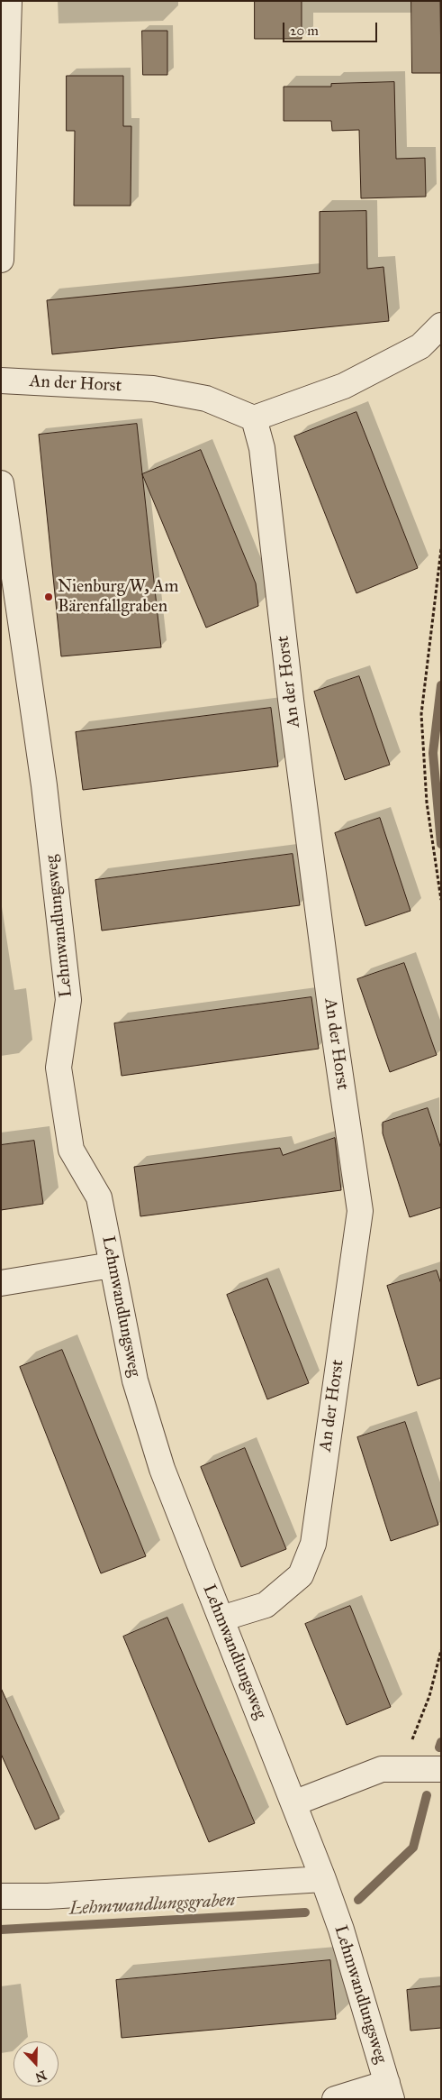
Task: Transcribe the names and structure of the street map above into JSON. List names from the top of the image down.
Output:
{
  "streets": {
    "street": ["An der Horst", "Lehmwandlungsweg"]
  },
  "crossings": [
    ["An der Horst", "Lehmwandlungsweg"]
  ],
  "water": ["Lehmwandlungsgraben"],
  "places": ["Nienburg/W, Am Bärenfallgraben"],
  "scale_bar": "20 m",
  "north": "bottom"
}
